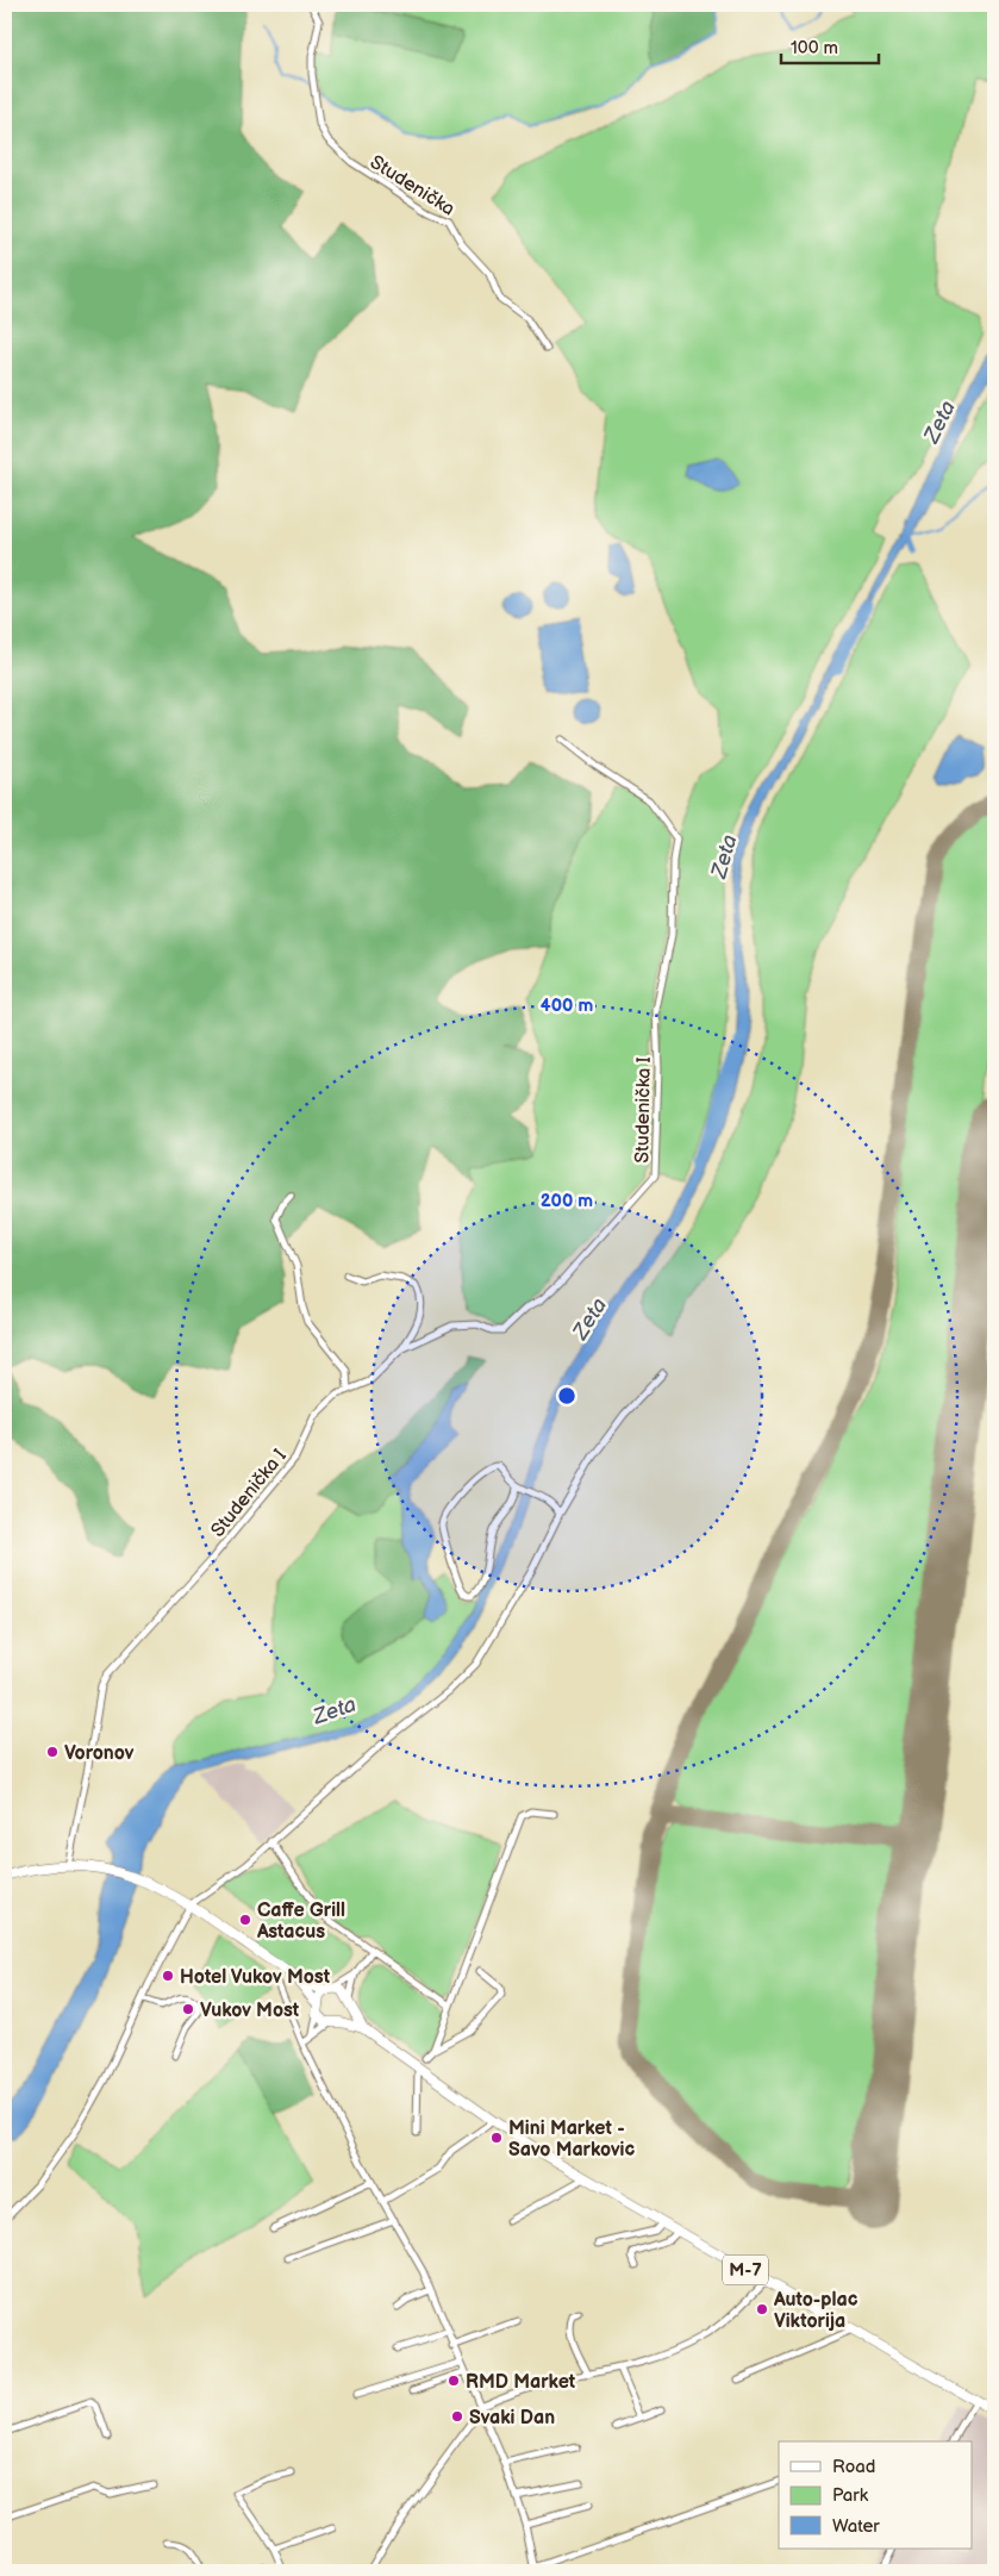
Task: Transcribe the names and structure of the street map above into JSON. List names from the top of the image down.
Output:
{
  "streets": {
    "main road": ["M-7"],
    "street": ["Studenička", "Studenička I"]
  },
  "crossings": [
    ["Studenička I", "M-7"]
  ],
  "water": ["Zeta"],
  "places": [
    "Voronov",
    "Caffe Grill Astacus",
    "Hotel Vukov Most",
    "Vukov Most",
    "Mini Market - Savo Markovic",
    "Auto-plac Viktorija",
    "RMD Market",
    "Svaki Dan"
  ],
  "legend": ["Road", "Park", "Water"],
  "scale_bar": "100 m",
  "rings": ["400 m", "200 m"]
}
